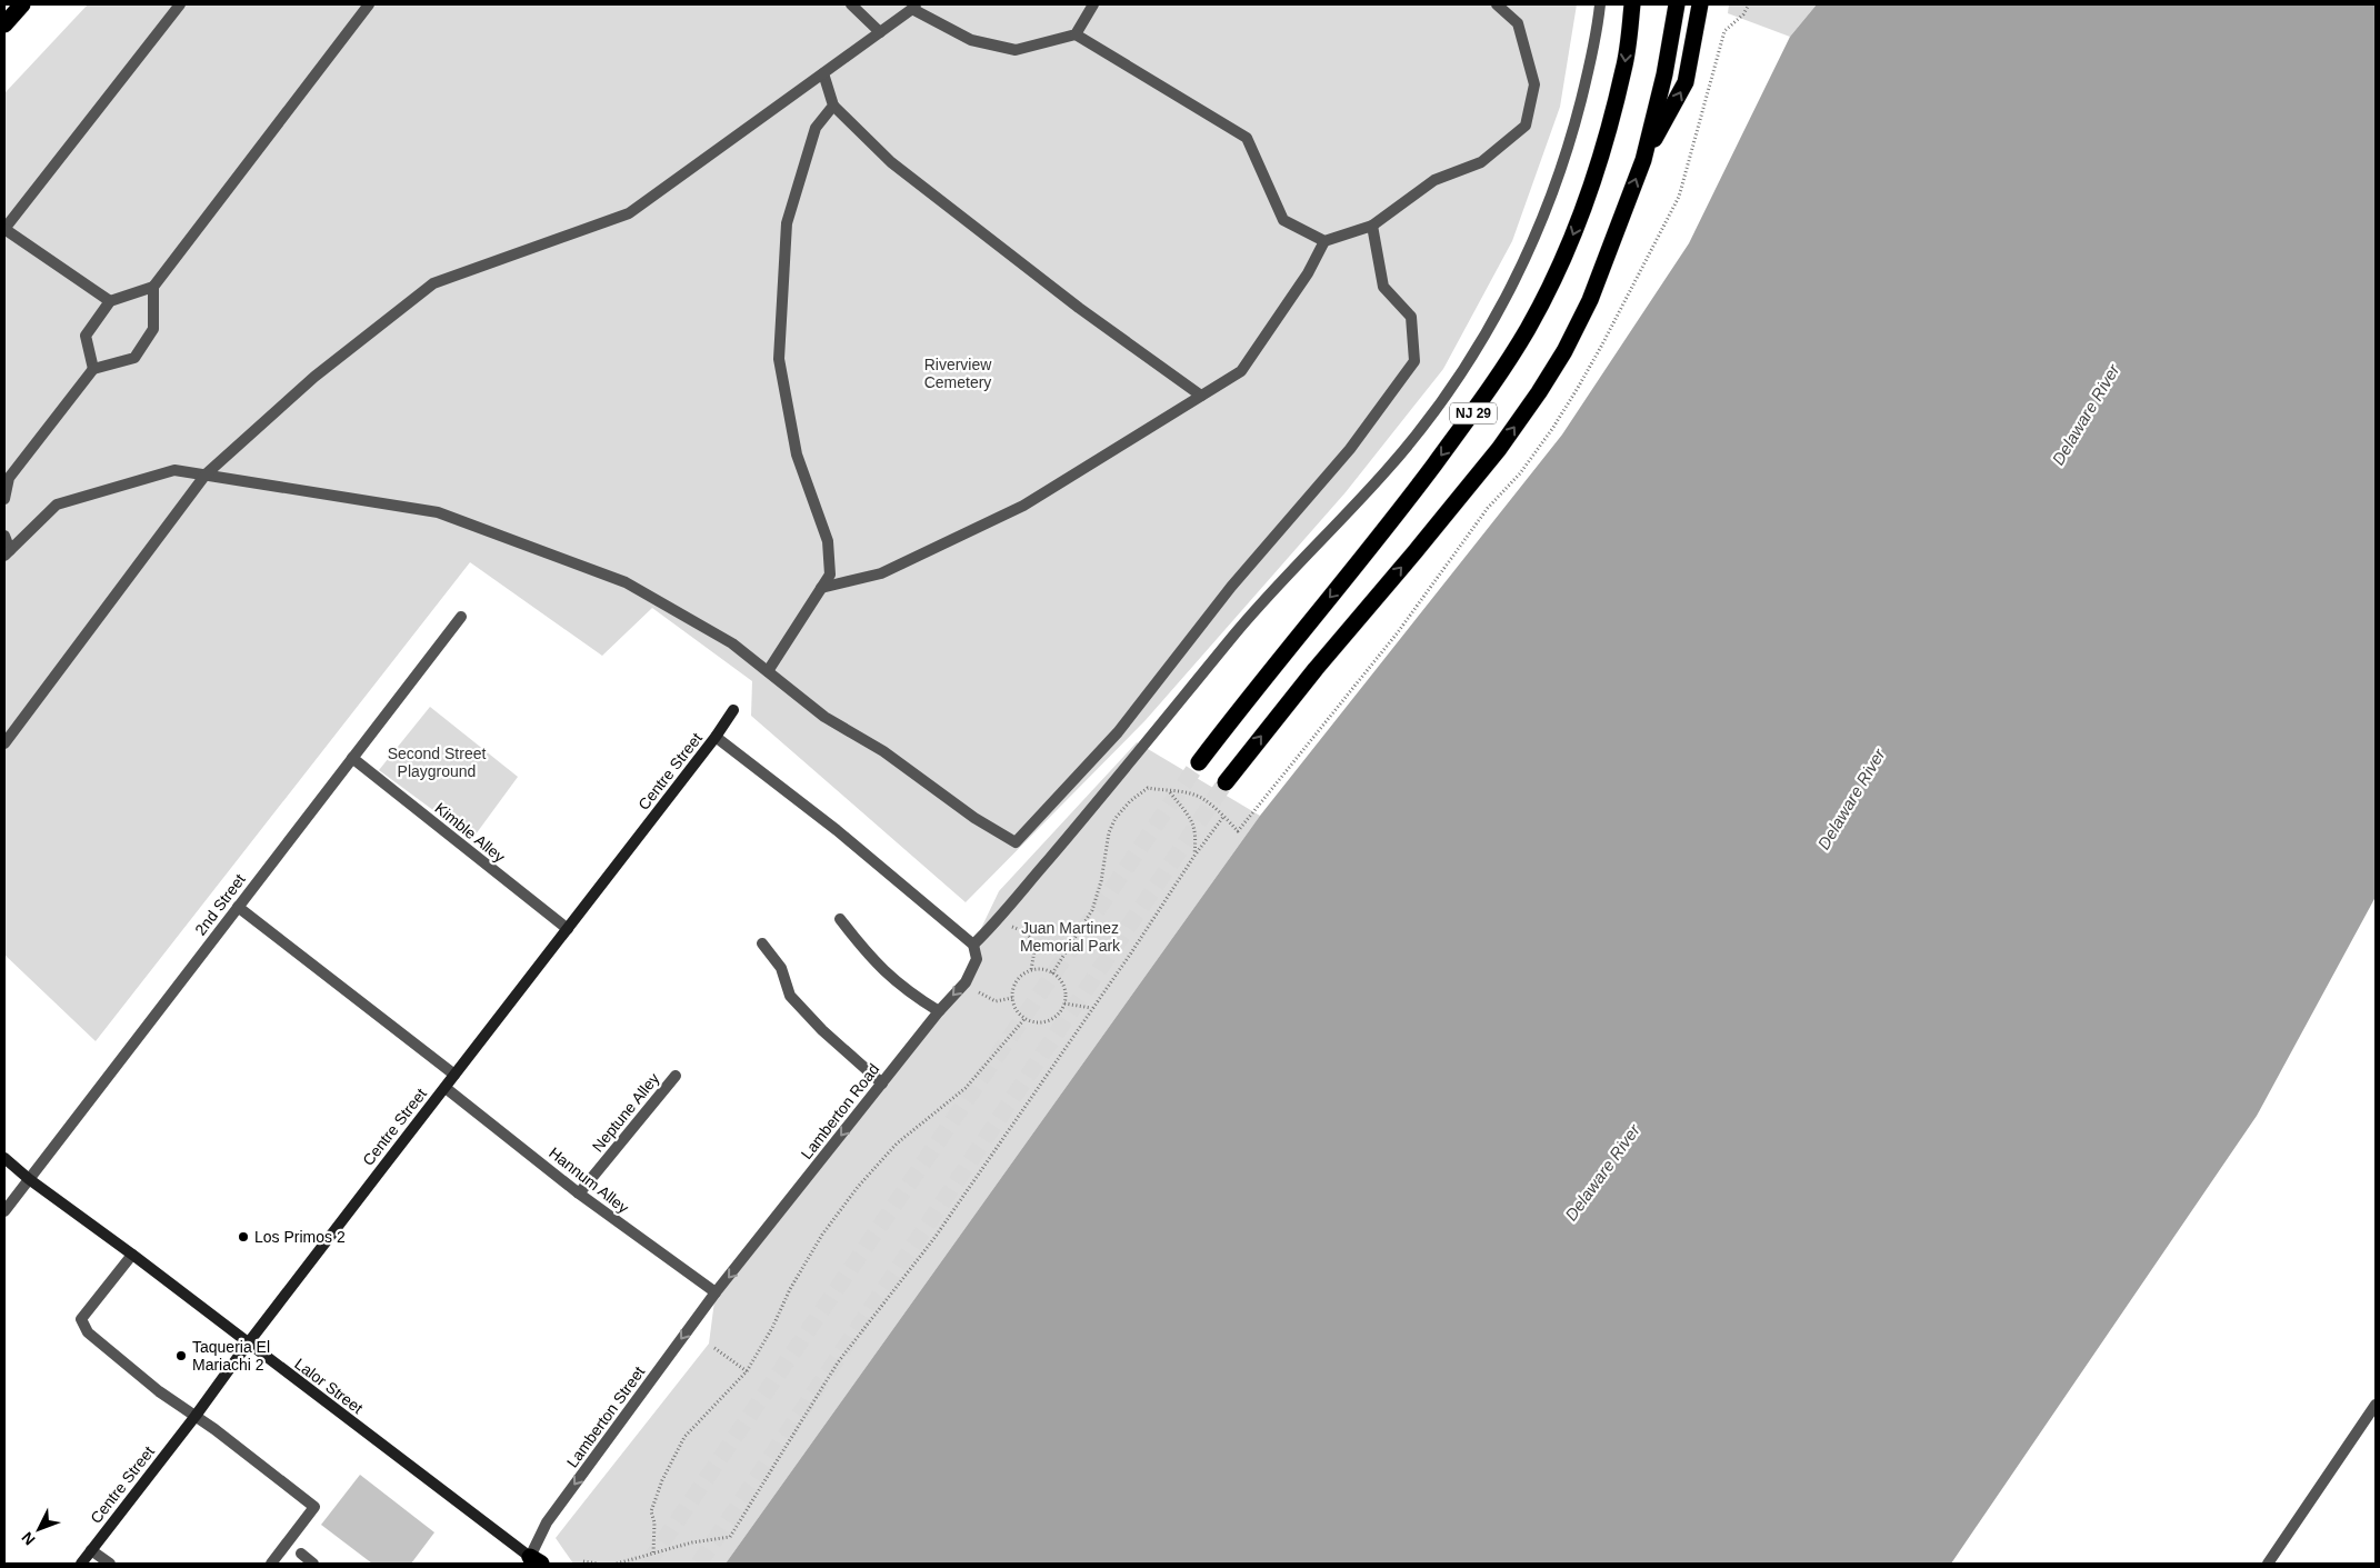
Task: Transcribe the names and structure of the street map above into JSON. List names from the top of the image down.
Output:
{
  "streets": {
    "highway": ["NJ 29"],
    "street": [
      "Centre Street",
      "Kimble Alley",
      "2nd Street",
      "Lamberton Road",
      "Neptune Alley",
      "Hannum Alley",
      "Lalor Street",
      "Lamberton Street"
    ]
  },
  "crossings": [
    ["Centre Street", "Kimble Alley"],
    ["Centre Street", "Hannum Alley"],
    ["Centre Street", "Lalor Street"],
    ["Kimble Alley", "2nd Street"],
    ["2nd Street", "Lalor Street"],
    ["Lamberton Road", "Hannum Alley"],
    ["Lamberton Road", "Lamberton Street"],
    ["Neptune Alley", "Hannum Alley"],
    ["Hannum Alley", "Lamberton Street"],
    ["Lalor Street", "Lamberton Street"]
  ],
  "one_way": ["Lamberton Road", "Lamberton Street"],
  "water": ["Delaware River"],
  "parks": ["Riverview Cemetery", "Second Street Playground", "Juan Martinez Memorial Park"],
  "places": ["Los Primos 2", "Taqueria El Mariachi 2"],
  "north": "bottom left"
}
